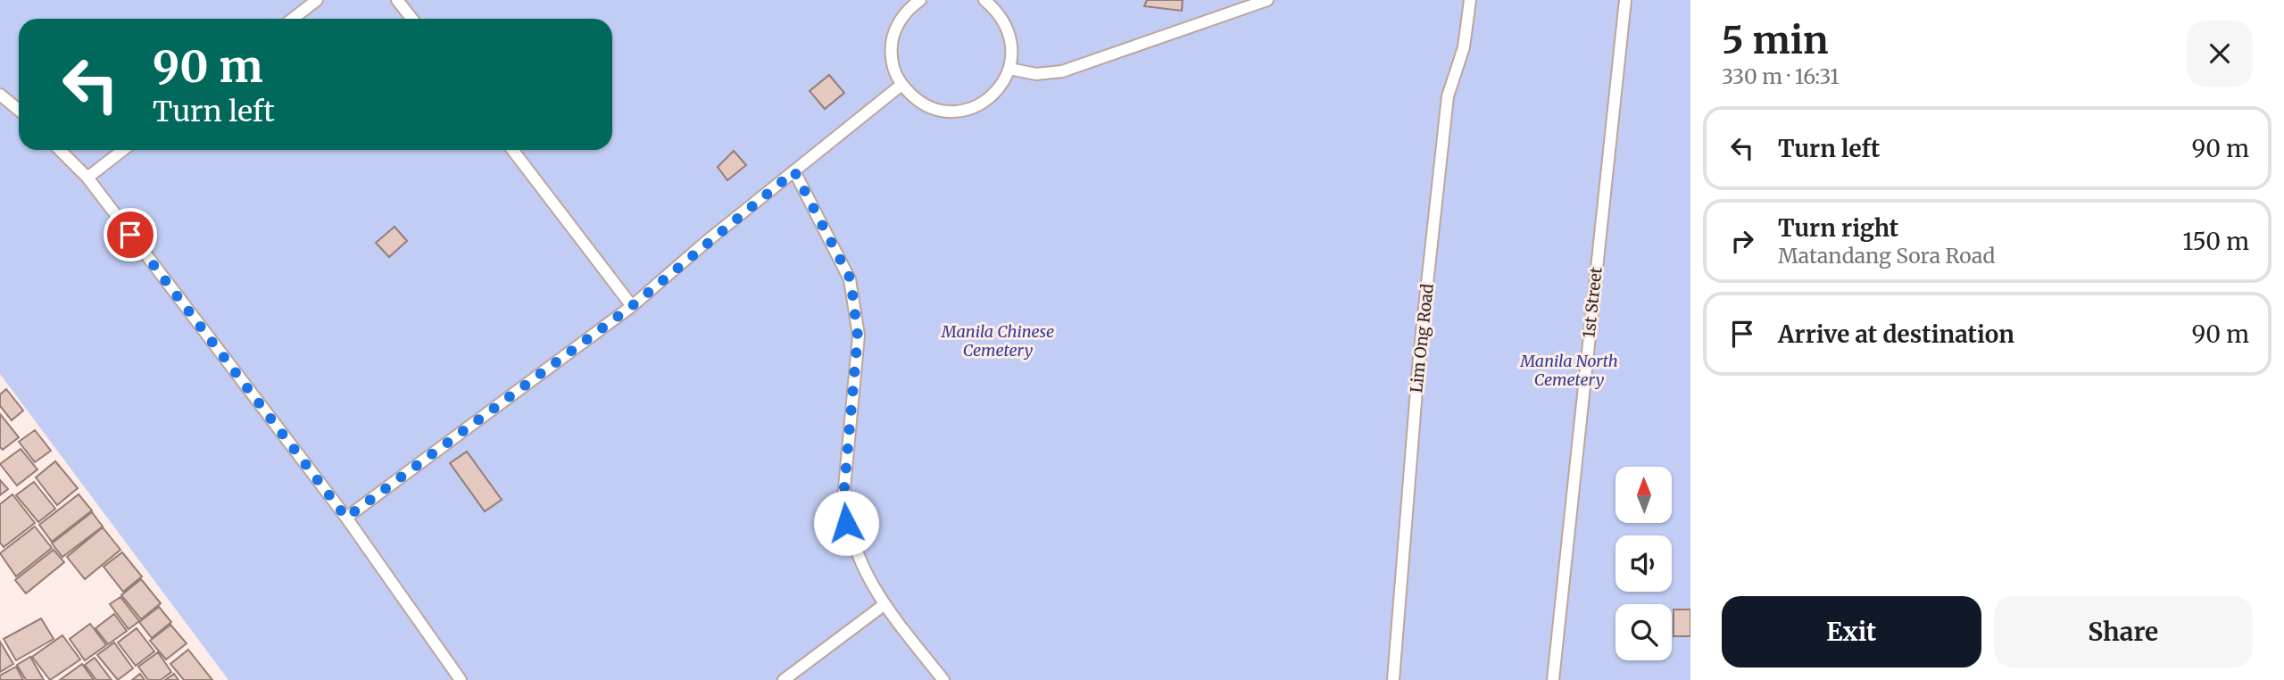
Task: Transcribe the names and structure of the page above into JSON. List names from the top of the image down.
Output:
{
  "streets": {
    "lane": ["1st Street", "Lim Ong Road"]
  },
  "parks": ["Manila Chinese Cemetery", "Manila North Cemetery"],
  "north": "top",
  "page": {
    "heading": ["5 min", "330 m · 16:31"],
    "turn": ["90 m", "Turn left"],
    "list": [
      {
        "name": "Turn left",
        "value": "90 m"
      },
      {
        "name": "Turn right",
        "note": "Matandang Sora Road",
        "value": "150 m"
      },
      {
        "name": "Arrive at destination",
        "value": "90 m"
      }
    ],
    "buttons": ["Exit", "Share"]
  }
}
